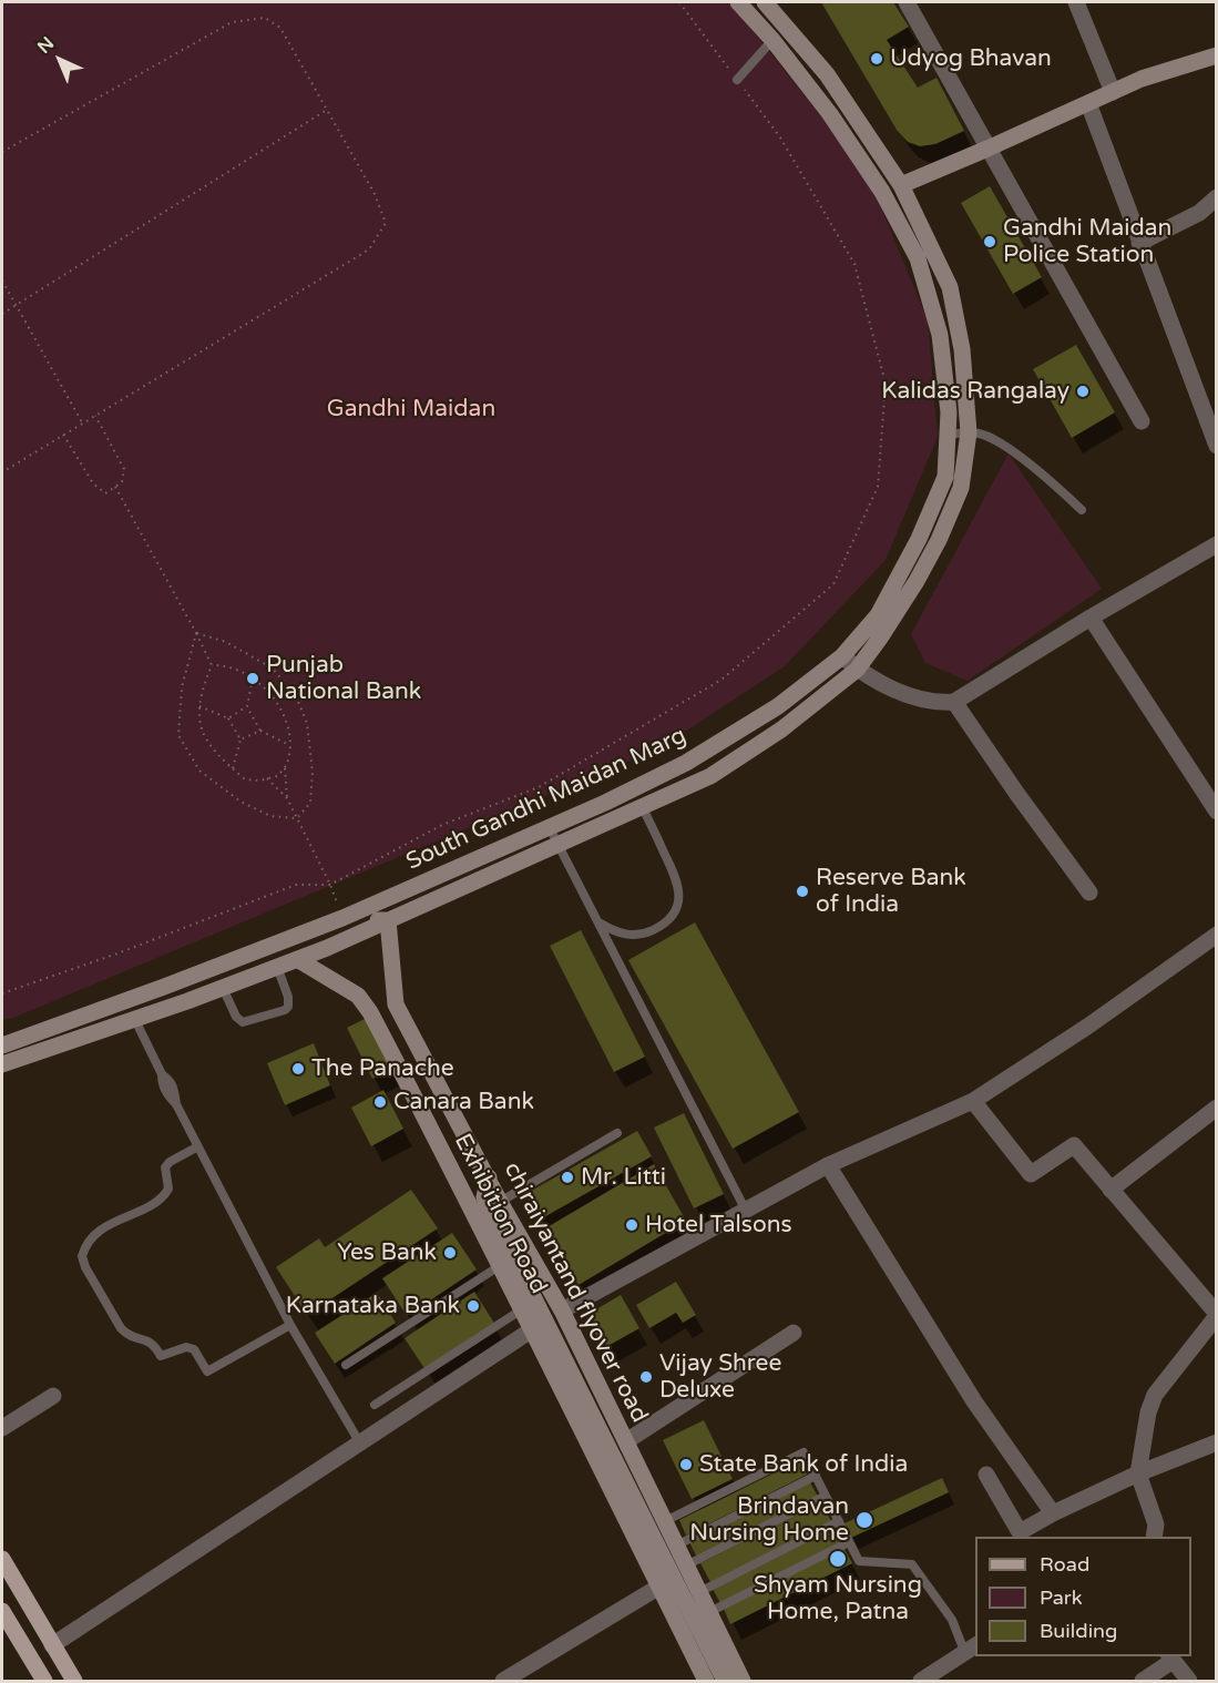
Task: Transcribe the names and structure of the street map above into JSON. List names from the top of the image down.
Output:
{
  "streets": {
    "main road": ["South Gandhi Maidan Marg", "Exhibition Road", "chiraiyantand flyover road"]
  },
  "parks": ["Gandhi Maidan"],
  "places": [
    "Udyog Bhavan",
    "Gandhi Maidan Police Station",
    "Kalidas Rangalay",
    "Punjab National Bank",
    "Reserve Bank of India",
    "The Panache",
    "Canara Bank",
    "Mr. Litti",
    "Hotel Talsons",
    "Yes Bank",
    "Karnataka Bank",
    "Vijay Shree Deluxe",
    "State Bank of India",
    "Brindavan Nursing Home",
    "Shyam Nursing Home, Patna"
  ],
  "legend": ["Road", "Park", "Building"],
  "north": "top left"
}
